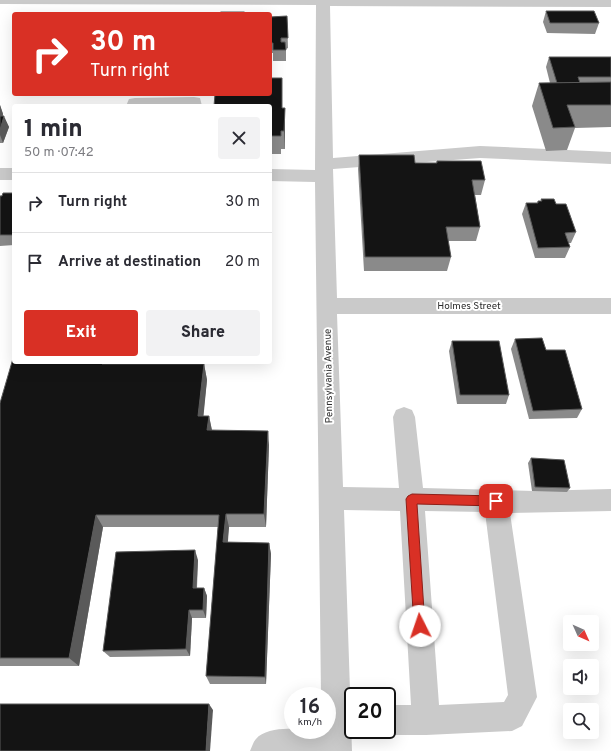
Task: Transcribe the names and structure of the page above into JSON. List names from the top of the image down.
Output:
{
  "streets": {
    "street": ["Holmes Street", "Pennsylvania Avenue"]
  },
  "crossings": [
    ["Holmes Street", "Pennsylvania Avenue"]
  ],
  "north": "bottom right",
  "page": {
    "turn": ["30 m", "Turn right"],
    "heading": ["1 min", "50 m · 07:42"],
    "list": [
      {
        "name": "Turn right",
        "value": "30 m"
      },
      {
        "name": "Arrive at destination",
        "value": "20 m"
      }
    ],
    "buttons": ["Exit", "Share"],
    "speed": "16 km/h",
    "limit": "20"
  }
}
